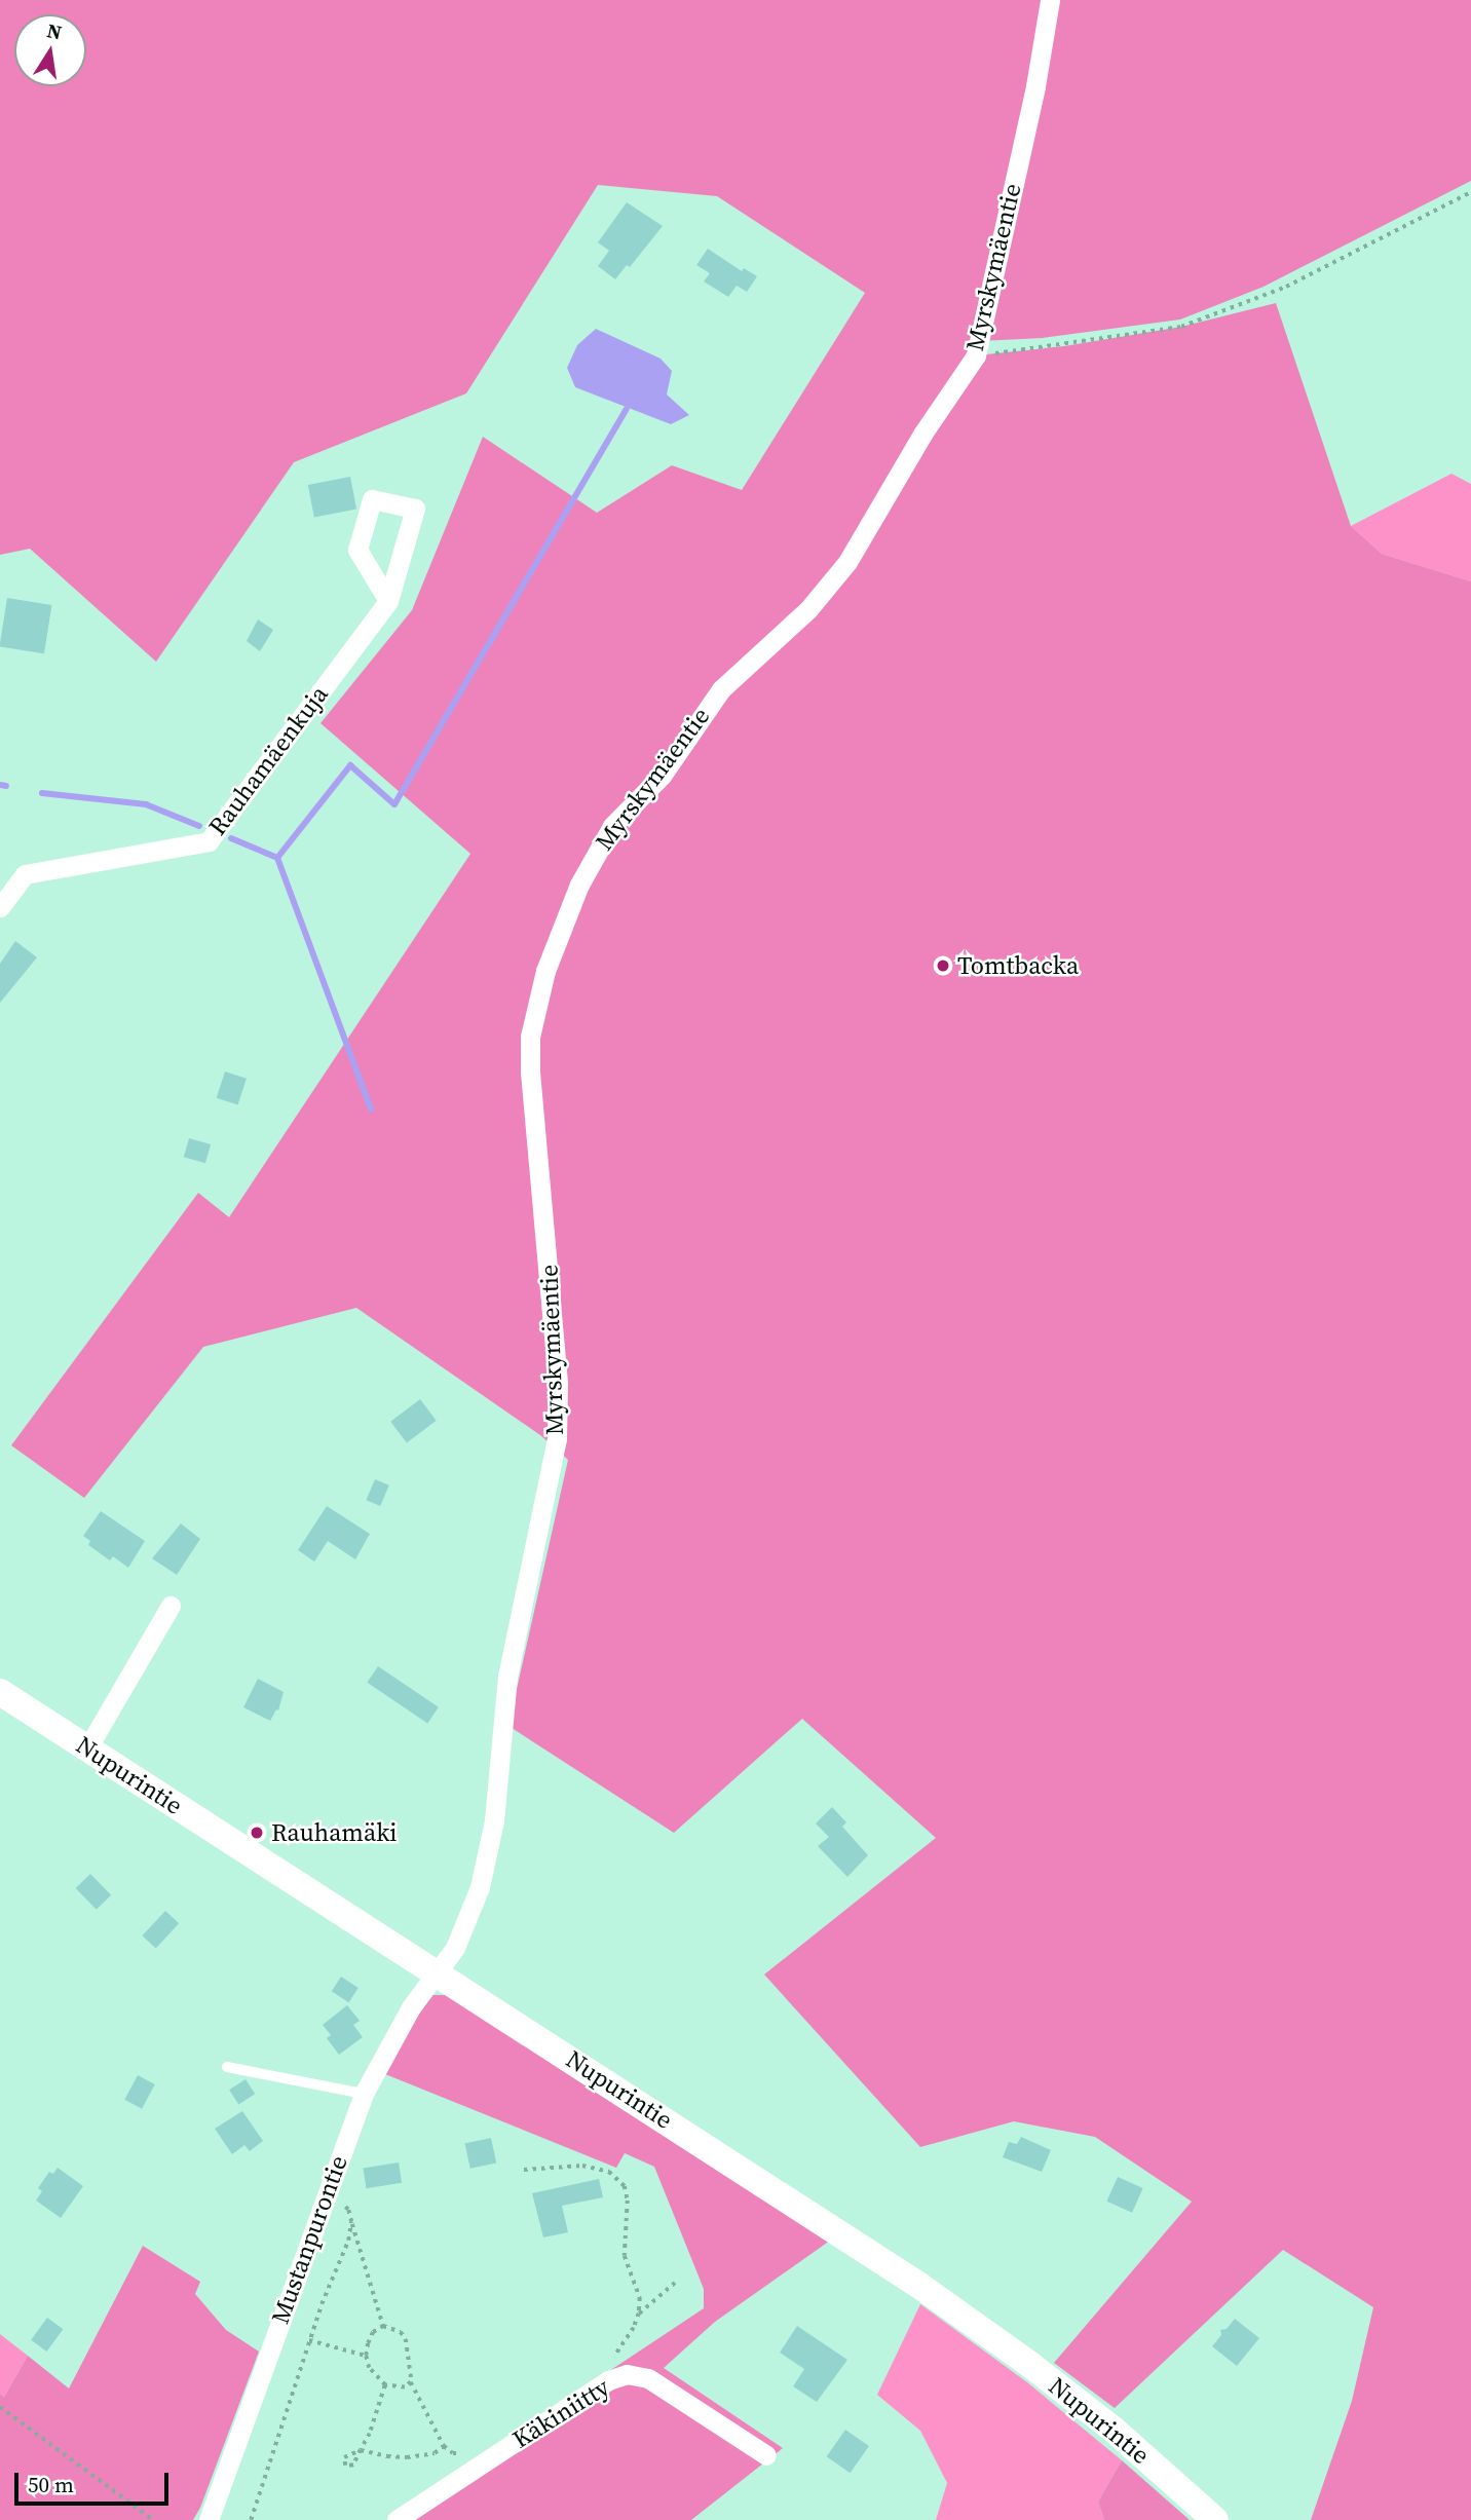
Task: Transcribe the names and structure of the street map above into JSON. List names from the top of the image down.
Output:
{
  "streets": {
    "main road": ["Nupurintie"],
    "street": [
      "Myrskymäentie",
      "Rauhamäenkuja",
      "Mustanpurontie",
      "Käkiniitty"
    ]
  },
  "crossings": [
    ["Myrskymäentie", "Nupurintie"],
    ["Myrskymäentie", "Mustanpurontie"],
    ["Nupurintie", "Mustanpurontie"]
  ],
  "places": ["Tomtbacka", "Rauhamäki"],
  "scale_bar": "50 m",
  "north": "top"
}
